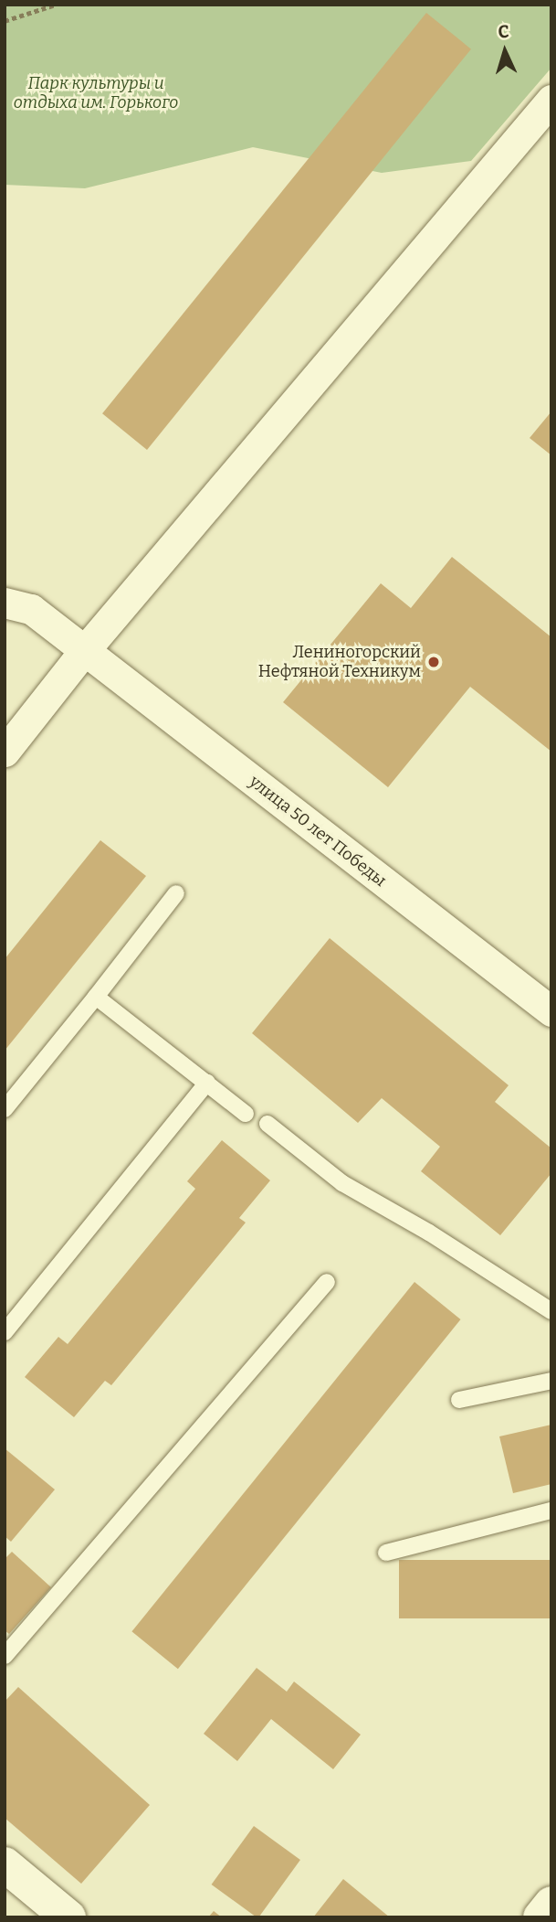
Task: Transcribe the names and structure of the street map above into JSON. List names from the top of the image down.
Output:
{
  "streets": {
    "street": ["улица 50 лет Победы"]
  },
  "parks": ["Парк культуры и отдыха им. Горького"],
  "places": ["Лениногорский Нефтяной Техникум"],
  "north": "top"
}
